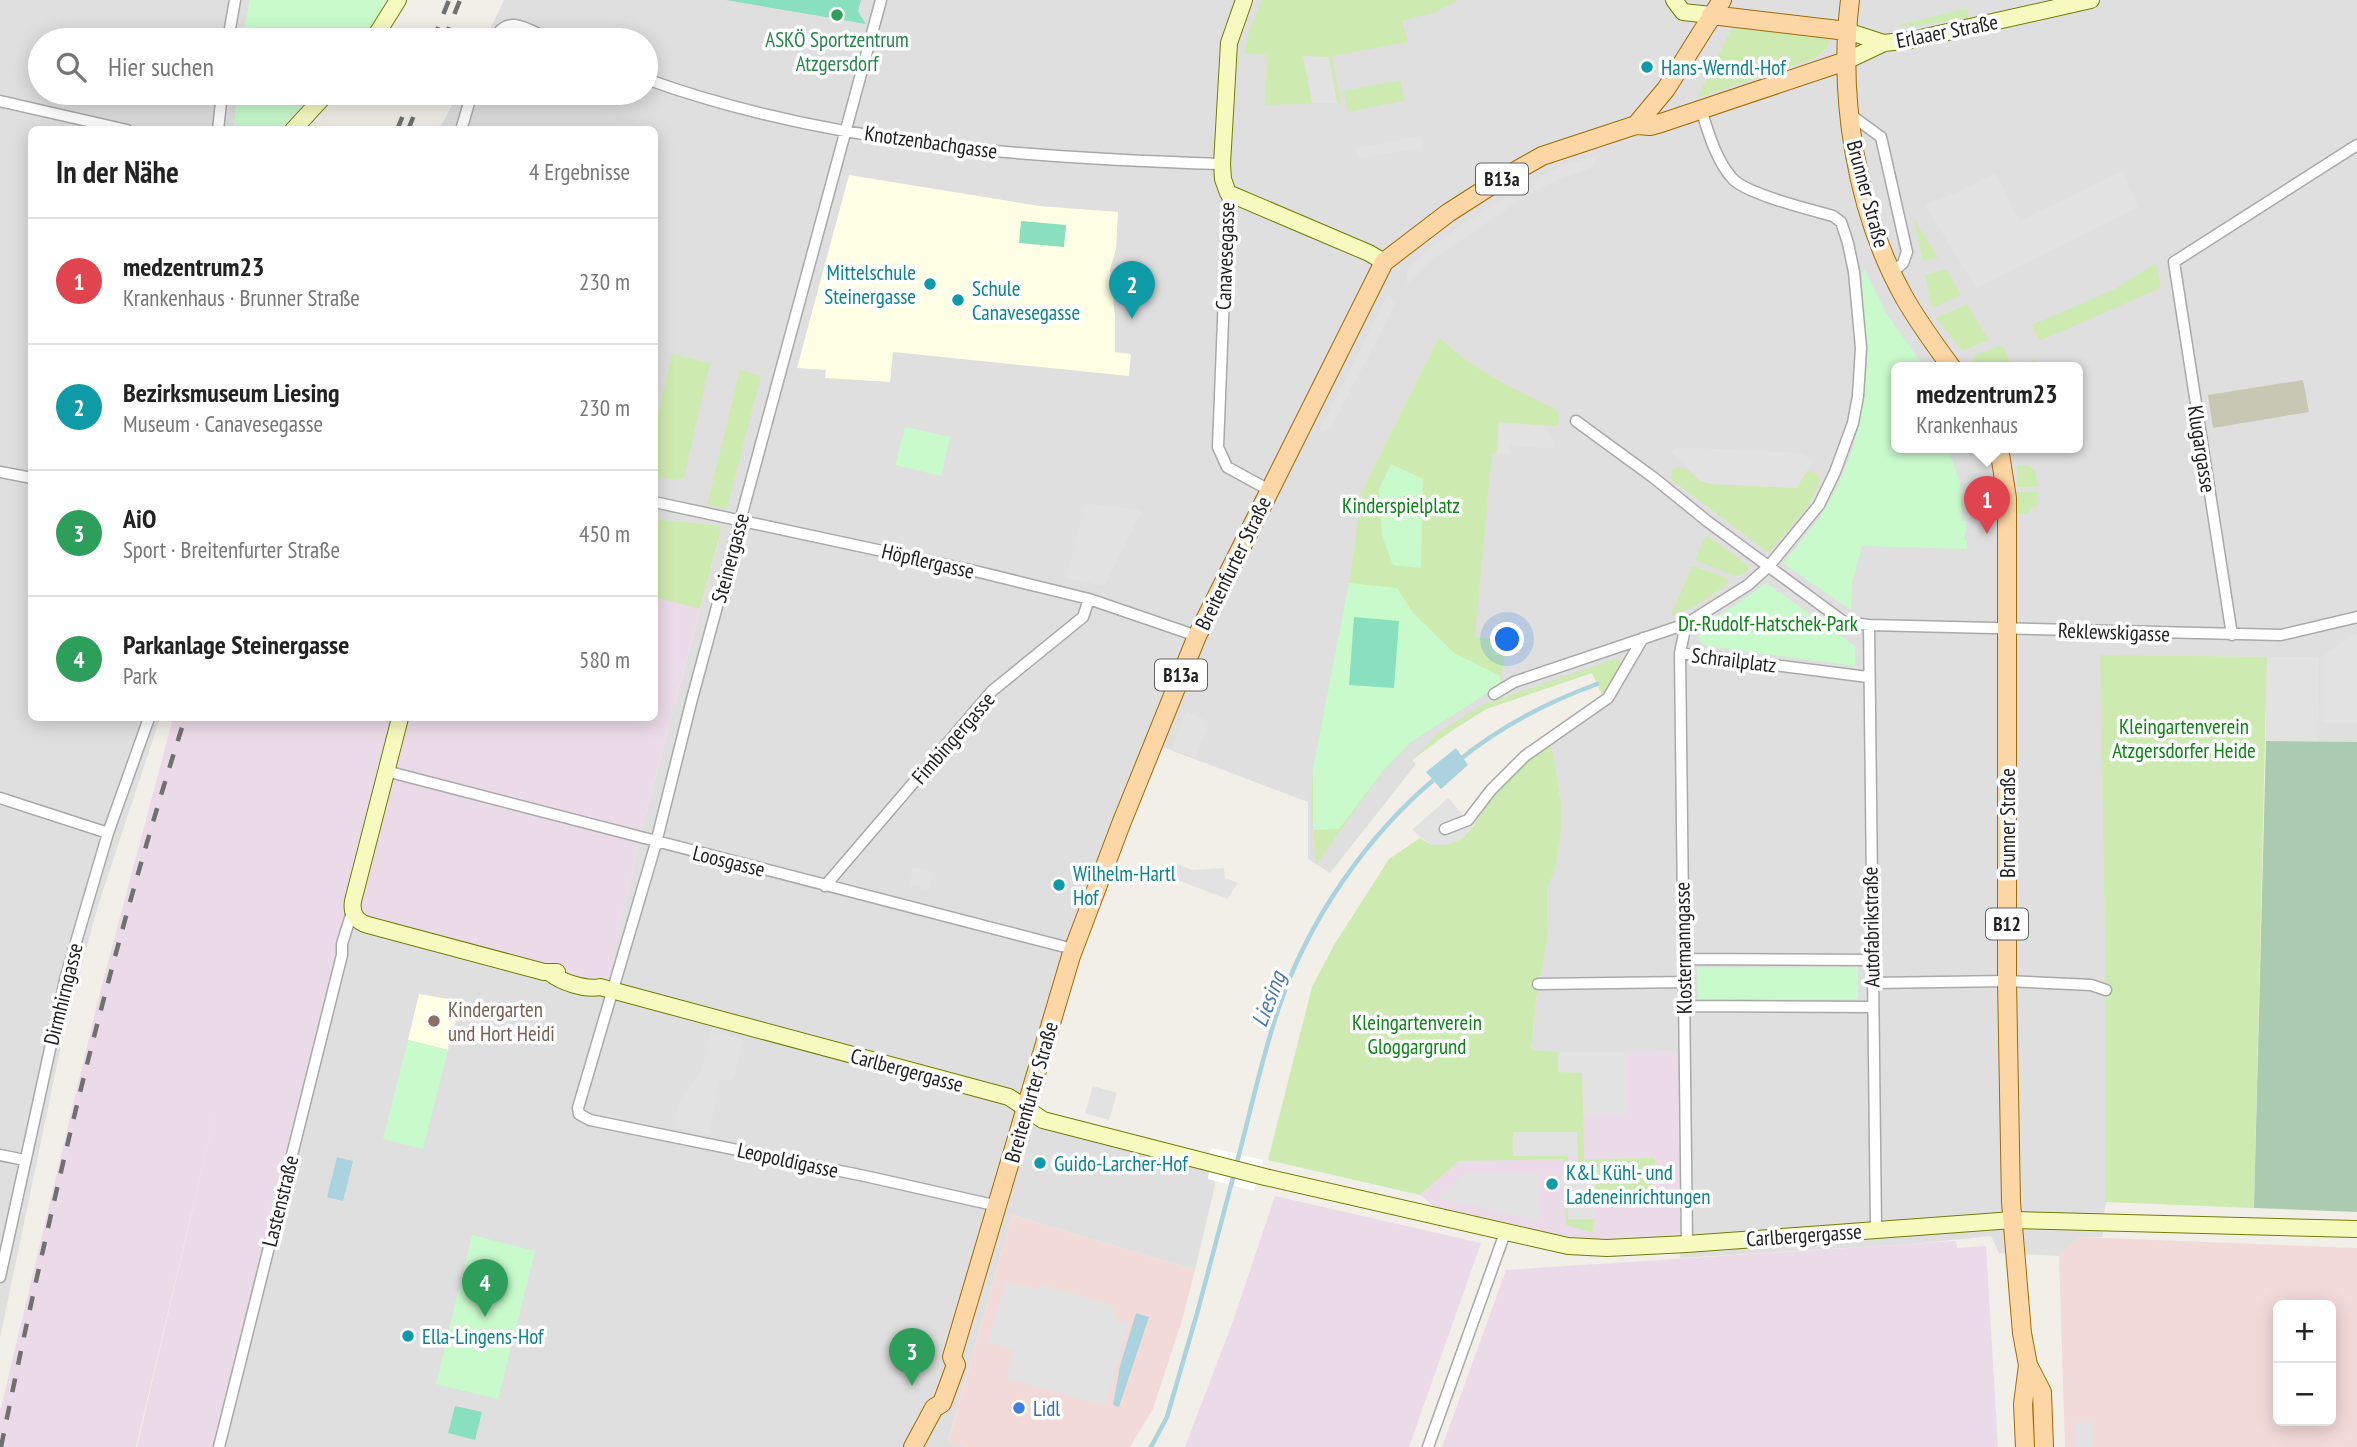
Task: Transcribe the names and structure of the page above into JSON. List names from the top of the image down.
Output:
{
  "streets": {
    "main road": [
      "B13a",
      "Brunner Straße",
      "Breitenfurter Straße",
      "B12"
    ],
    "street": [
      "Erlaaer Straße",
      "Knotzenbachgasse",
      "Canavesegasse",
      "Klugargasse",
      "Steinergasse",
      "Höpflergasse",
      "Reklewskigasse",
      "Schrailplatz",
      "Fimbingergasse",
      "Loosgasse",
      "Autofabrikstraße",
      "Klostermanngasse",
      "Dirmhirngasse",
      "Carlbergergasse",
      "Leopoldigasse",
      "Lastenstraße"
    ]
  },
  "crossings": [
    ["Knotzenbachgasse", "Canavesegasse"],
    ["Knotzenbachgasse", "Steinergasse"],
    ["Brunner Straße", "Breitenfurter Straße"],
    ["Brunner Straße", "Reklewskigasse"],
    ["Brunner Straße", "Carlbergergasse"],
    ["Canavesegasse", "Breitenfurter Straße"],
    ["Klugargasse", "Reklewskigasse"],
    ["Steinergasse", "Höpflergasse"],
    ["Steinergasse", "Loosgasse"],
    ["Steinergasse", "Carlbergergasse"],
    ["Steinergasse", "Leopoldigasse"],
    ["Höpflergasse", "Breitenfurter Straße"],
    ["Höpflergasse", "Fimbingergasse"],
    ["Breitenfurter Straße", "Schrailplatz"],
    ["Breitenfurter Straße", "Loosgasse"],
    ["Breitenfurter Straße", "Carlbergergasse"],
    ["Breitenfurter Straße", "Leopoldigasse"],
    ["Reklewskigasse", "Autofabrikstraße"],
    ["Schrailplatz", "Autofabrikstraße"],
    ["Schrailplatz", "Klostermanngasse"],
    ["Fimbingergasse", "Loosgasse"],
    ["Loosgasse", "Lastenstraße"],
    ["Autofabrikstraße", "Carlbergergasse"],
    ["Klostermanngasse", "Carlbergergasse"],
    ["Carlbergergasse", "Lastenstraße"]
  ],
  "water": ["Liesing"],
  "parks": [
    "Kinderspielplatz",
    "Dr.-Rudolf-Hatschek-Park",
    "Kleingartenverein Atzgersdorfer Heide",
    "Kleingartenverein Gloggargrund"
  ],
  "places": [
    "ASKÖ Sportzentrum Atzgersdorf",
    "Hans-Werndl-Hof",
    "Mittelschule Steinergasse",
    "Schule Canavesegasse",
    "Wilhelm-Hartl Hof",
    "Kindergarten und Hort Heidi",
    "Guido-Larcher-Hof",
    "K&L Kühl- und Ladeneinrichtungen",
    "Ella-Lingens-Hof",
    "Lidl"
  ],
  "page": {
    "search": "Hier suchen",
    "heading": ["In der Nähe", "4 Ergebnisse"],
    "list": [
      {
        "mark": "1",
        "name": "medzentrum23",
        "note": "Krankenhaus · Brunner Straße",
        "value": "230 m"
      },
      {
        "mark": "2",
        "name": "Bezirksmuseum Liesing",
        "note": "Museum · Canavesegasse",
        "value": "230 m"
      },
      {
        "mark": "3",
        "name": "AiO",
        "note": "Sport · Breitenfurter Straße",
        "value": "450 m"
      },
      {
        "mark": "4",
        "name": "Parkanlage Steinergasse",
        "note": "Park",
        "value": "580 m"
      }
    ],
    "pins": [
      "2",
      "1",
      "4",
      "3"
    ],
    "popup": ["medzentrum23", "Krankenhaus"],
    "map_buttons": ["+", "−"]
  }
}
